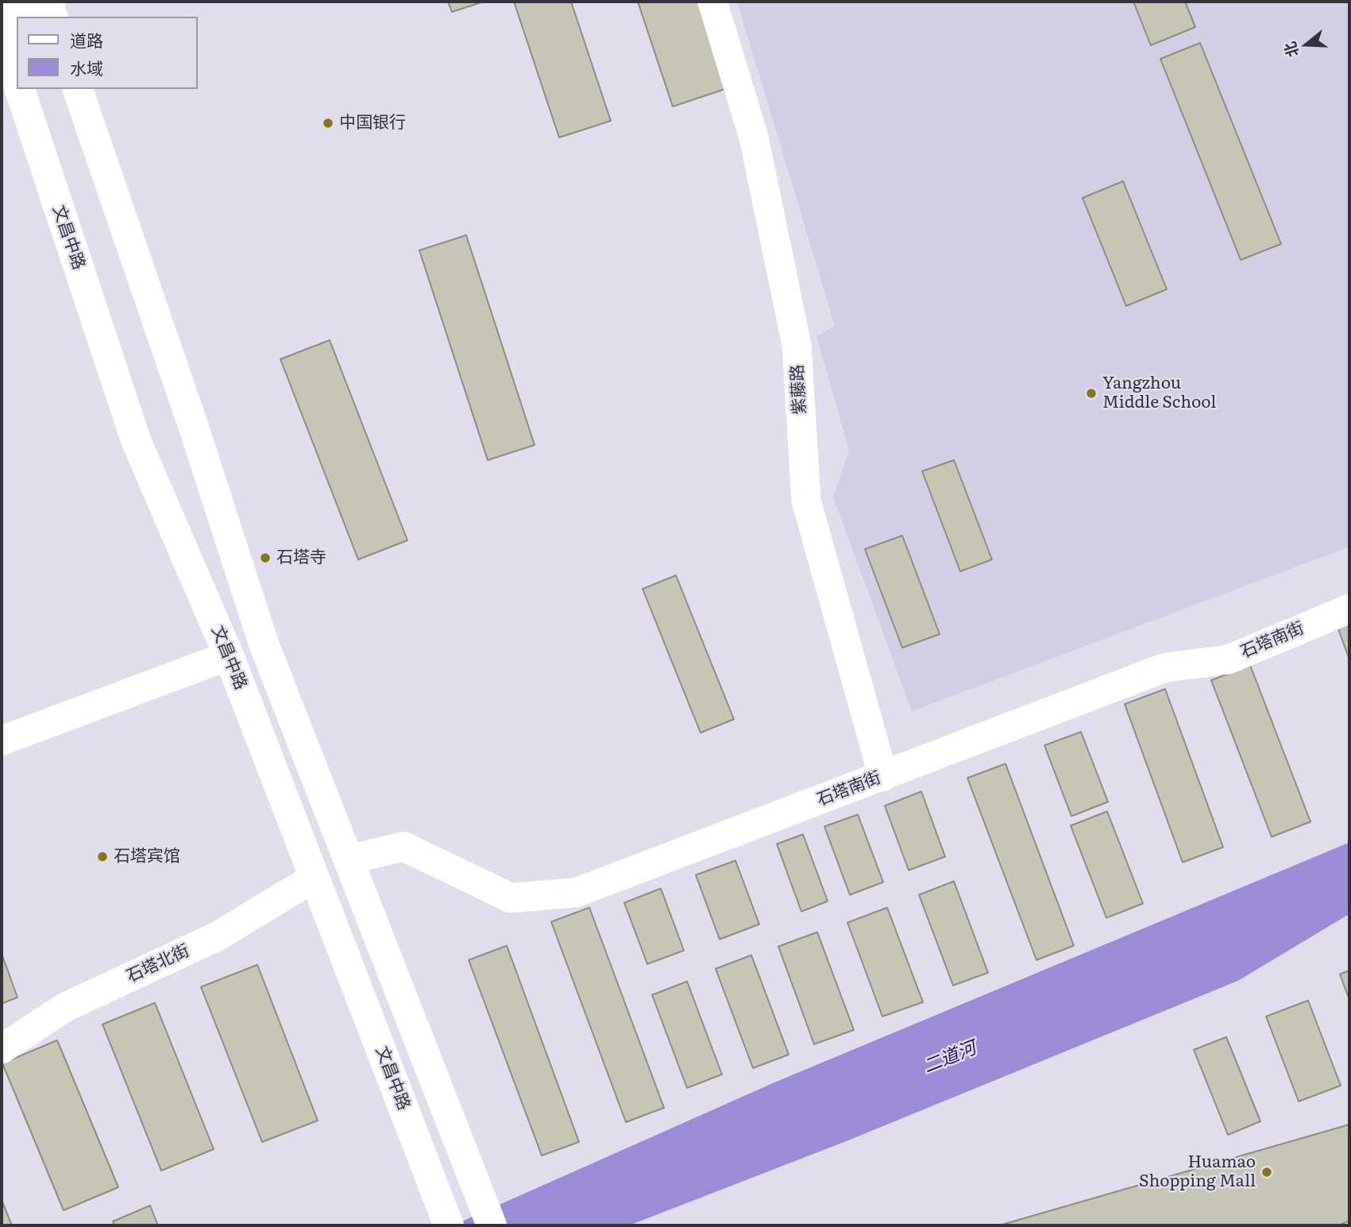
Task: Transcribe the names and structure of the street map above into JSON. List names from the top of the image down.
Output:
{
  "streets": {
    "main road": ["文昌中路"],
    "street": ["紫藤路", "石塔南街", "石塔北街"]
  },
  "crossings": [
    ["文昌中路", "石塔北街"],
    ["紫藤路", "石塔南街"]
  ],
  "water": ["二道河"],
  "places": [
    "中国银行",
    "Yangzhou Middle School",
    "石塔寺",
    "石塔宾馆",
    "Huamao Shopping Mall"
  ],
  "legend": ["道路", "水域"],
  "north": "left"
}
